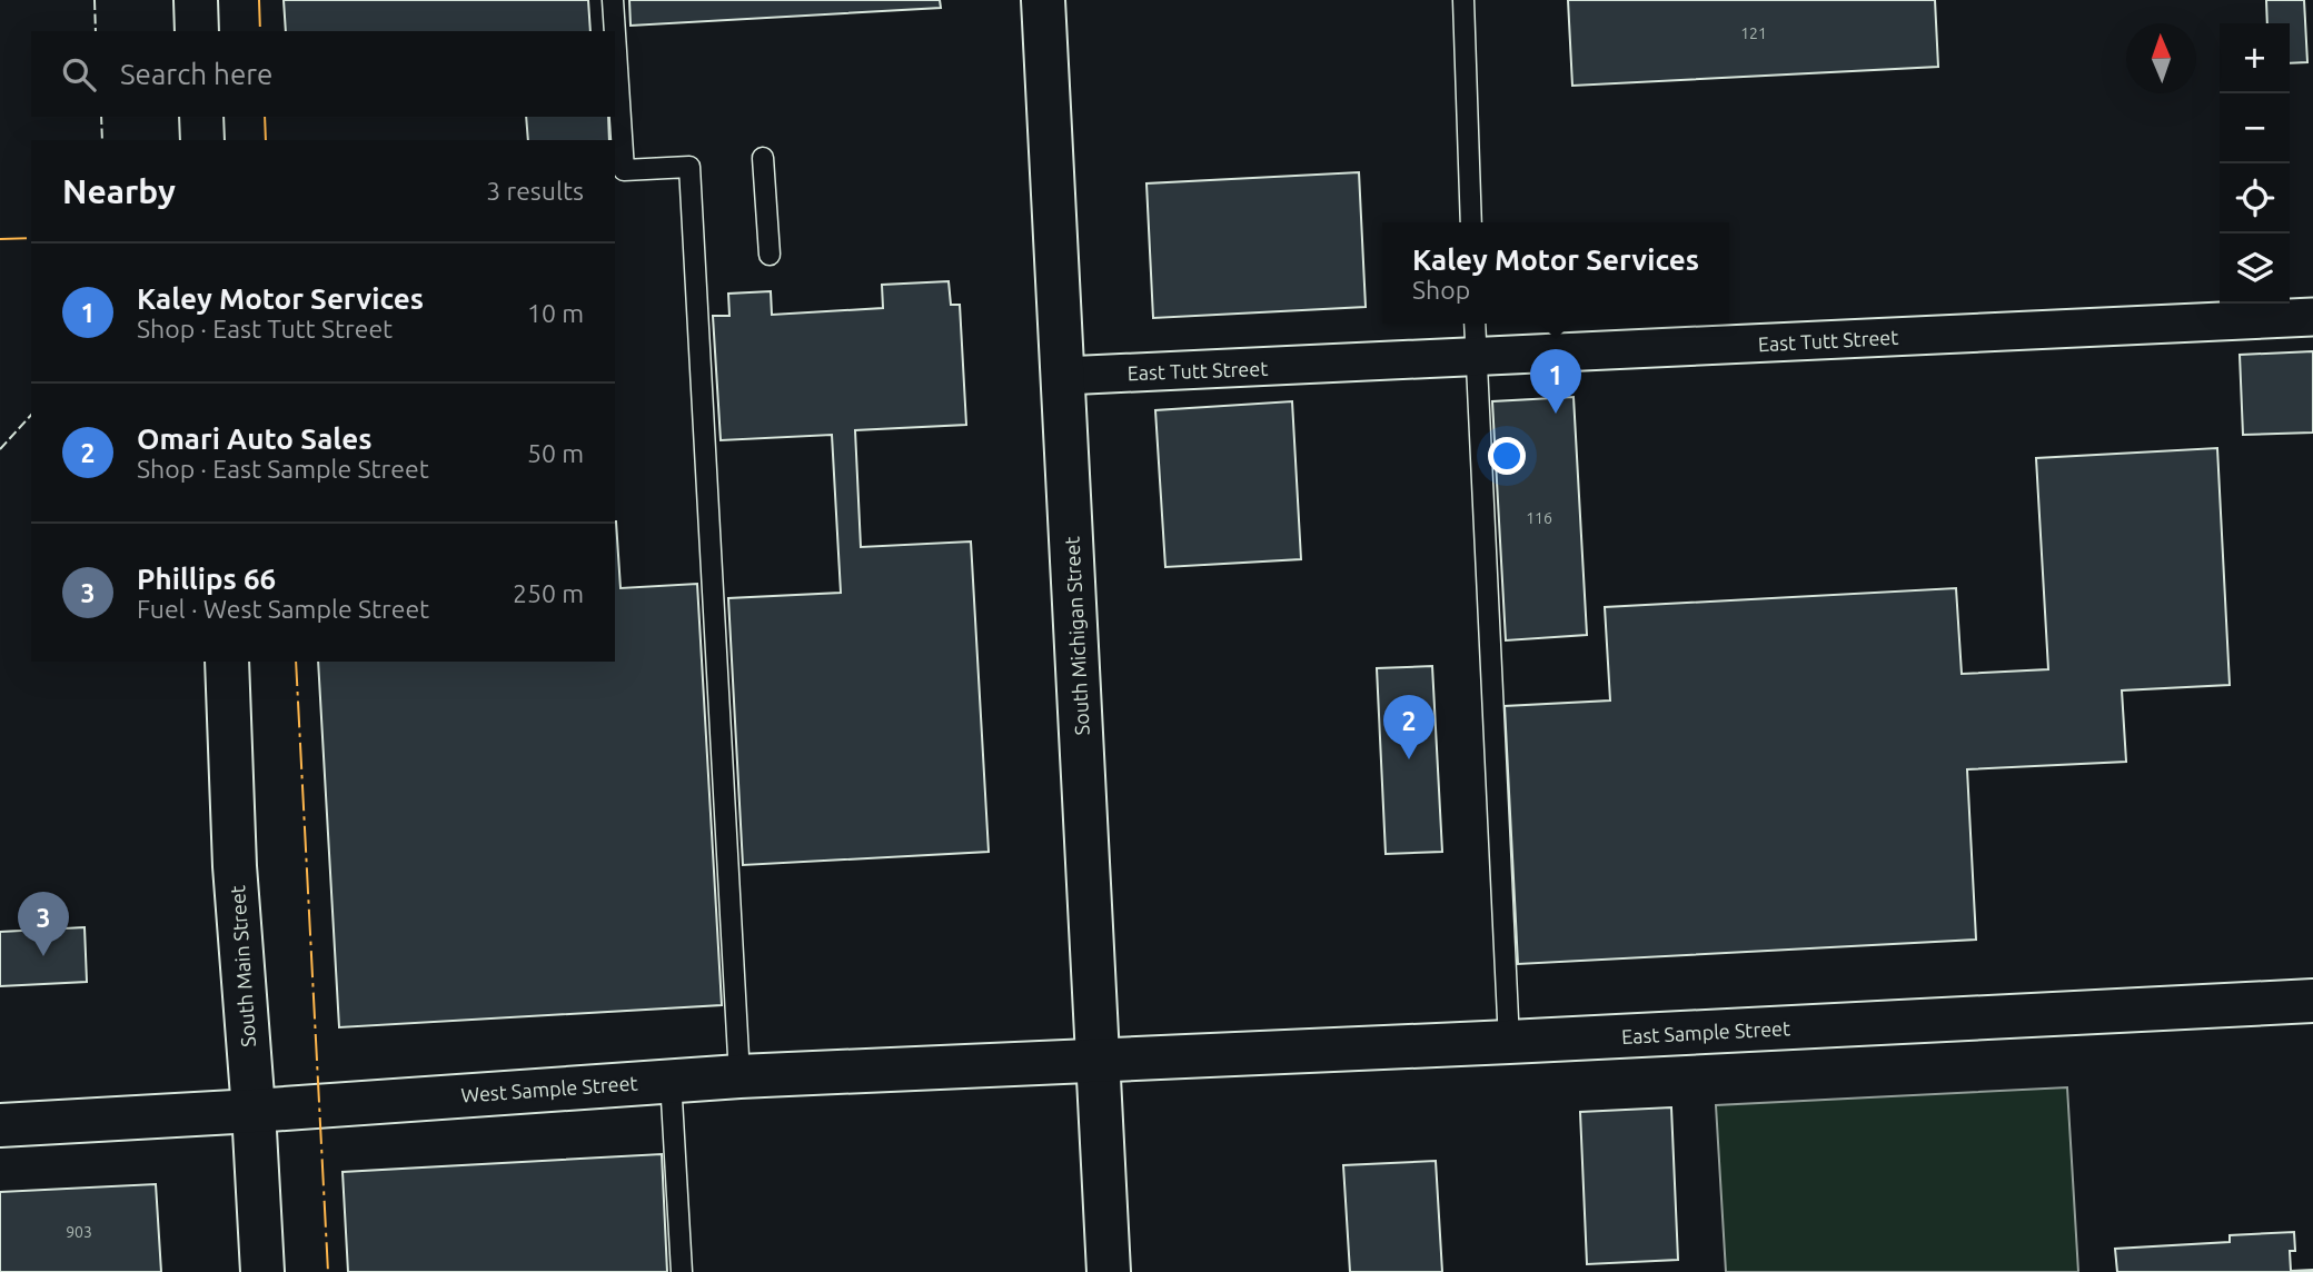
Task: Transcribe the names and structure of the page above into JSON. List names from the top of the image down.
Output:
{
  "streets": {
    "main road": [
      "South Michigan Street",
      "South Main Street",
      "East Sample Street",
      "West Sample Street"
    ],
    "street": ["East Tutt Street"]
  },
  "crossings": [
    ["East Tutt Street", "South Michigan Street"],
    ["South Michigan Street", "East Sample Street"],
    ["South Michigan Street", "West Sample Street"],
    ["South Main Street", "West Sample Street"],
    ["East Sample Street", "West Sample Street"]
  ],
  "house_numbers": ["121", "116", "903"],
  "north": "top",
  "page": {
    "map_buttons": ["+", "−"],
    "search": "Search here",
    "heading": ["Nearby", "3 results"],
    "popup": ["Kaley Motor Services", "Shop"],
    "list": [
      {
        "mark": "1",
        "name": "Kaley Motor Services",
        "note": "Shop · East Tutt Street",
        "value": "10 m"
      },
      {
        "mark": "2",
        "name": "Omari Auto Sales",
        "note": "Shop · East Sample Street",
        "value": "50 m"
      },
      {
        "mark": "3",
        "name": "Phillips 66",
        "note": "Fuel · West Sample Street",
        "value": "250 m"
      }
    ],
    "pins": ["1", "2", "3"]
  }
}
